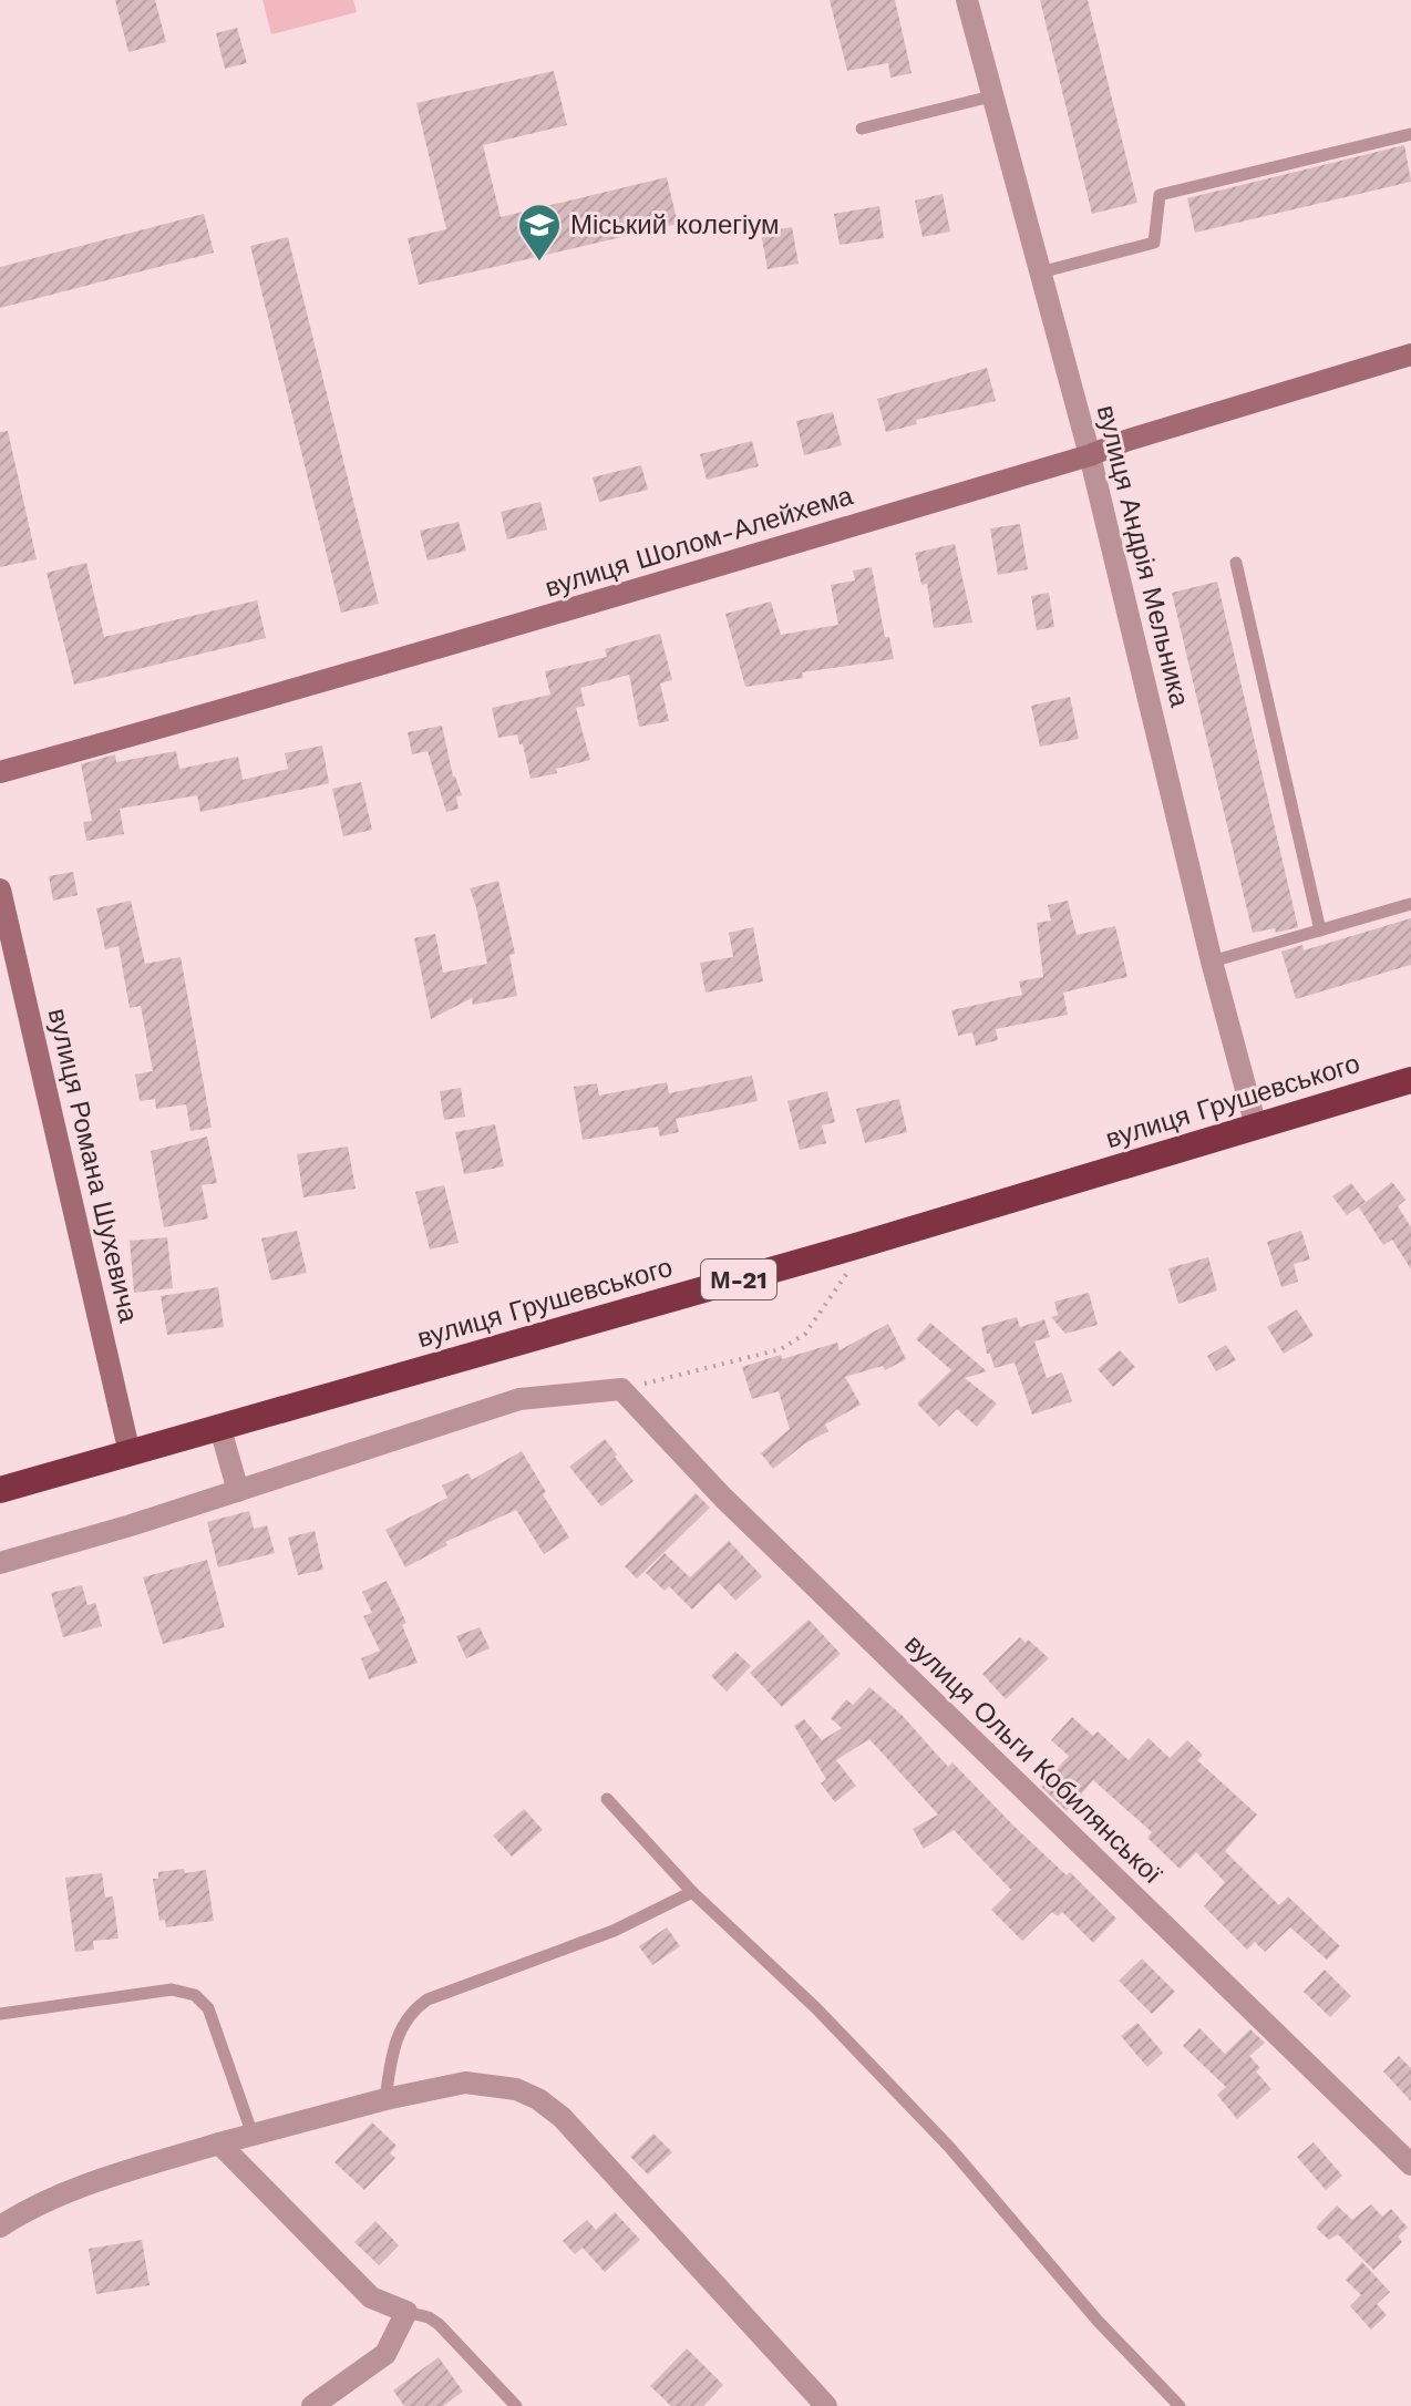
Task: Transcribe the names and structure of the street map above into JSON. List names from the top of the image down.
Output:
{
  "streets": {
    "highway": ["вулиця Грушевського", "М-21"],
    "street": [
      "вулиця Шолом-Алейхема",
      "вулиця Андрія Мельника",
      "вулиця Романа Шухевича",
      "вулиця Ольги Кобилянської"
    ]
  },
  "crossings": [
    ["вулиця Шолом-Алейхема", "вулиця Андрія Мельника"],
    ["вулиця Андрія Мельника", "вулиця Грушевського"],
    ["вулиця Грушевського", "вулиця Романа Шухевича"]
  ],
  "places": {
    "school or university": ["Міський колегіум"]
  }
}
